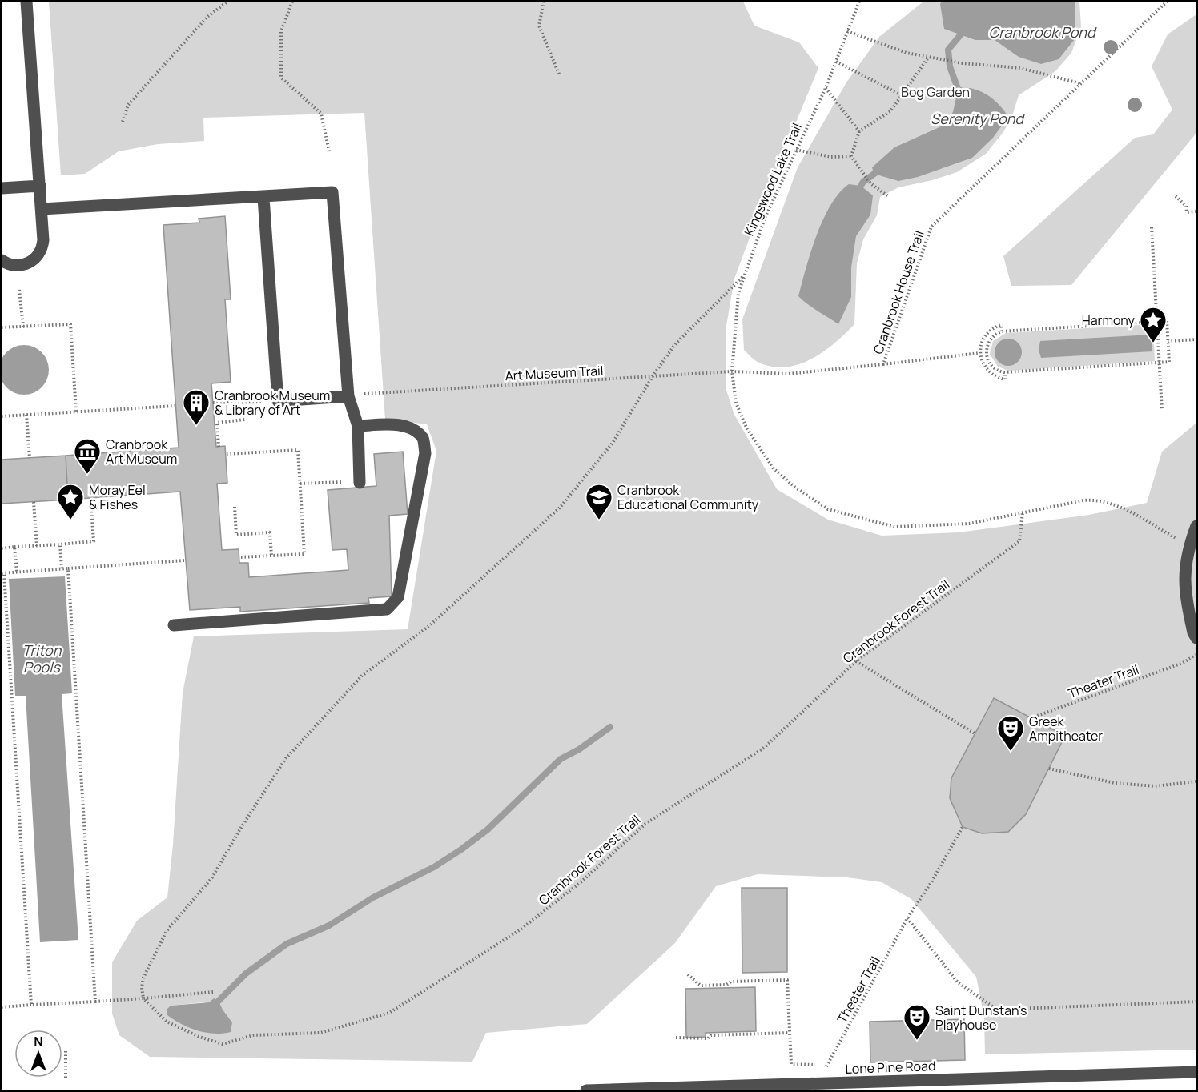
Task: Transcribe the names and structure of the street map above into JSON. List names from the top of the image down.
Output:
{
  "streets": {
    "street": ["Lone Pine Road"],
    "path": [
      "Kingswood Lake Trail",
      "Cranbrook House Trail",
      "Art Museum Trail",
      "Cranbrook Forest Trail",
      "Theater Trail"
    ]
  },
  "crossings": [
    ["Kingswood Lake Trail", "Cranbrook House Trail"],
    ["Kingswood Lake Trail", "Art Museum Trail"],
    ["Cranbrook House Trail", "Art Museum Trail"]
  ],
  "water": ["Cranbrook Pond", "Serenity Pond", "Triton Pools"],
  "parks": ["Bog Garden"],
  "places": {
    "place": ["Harmony", "Moray Eel & Fishes"],
    "building": ["Cranbrook Museum & Library of Art"],
    "museum": ["Cranbrook Art Museum"],
    "school or university": ["Cranbrook Educational Community"],
    "theatre": ["Greek Ampitheater", "Saint Dunstan's Playhouse"]
  },
  "north": "top"
}
